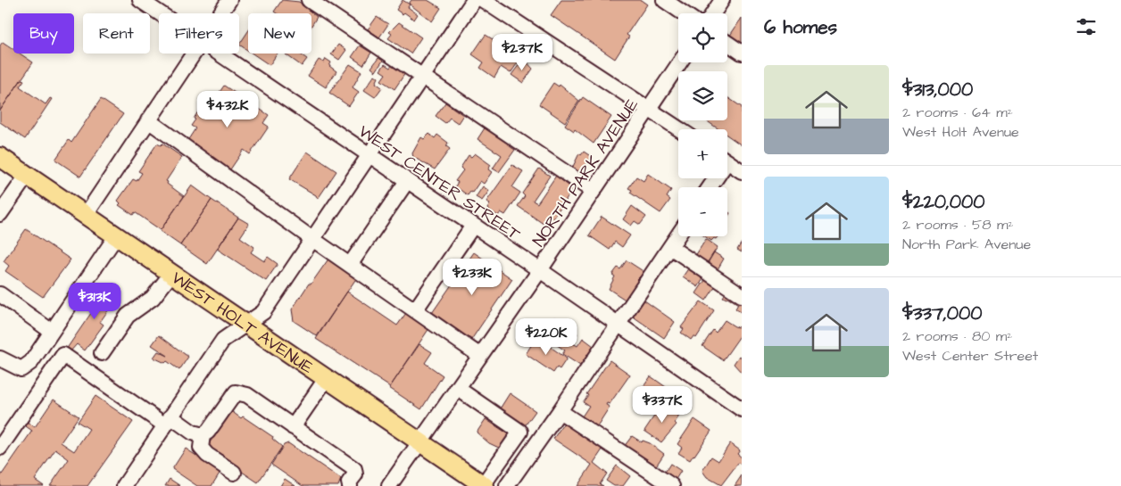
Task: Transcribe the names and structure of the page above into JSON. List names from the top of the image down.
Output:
{
  "streets": {
    "main road": ["WEST HOLT AVENUE"],
    "street": ["NORTH PARK AVENUE", "WEST CENTER STREET"]
  },
  "crossings": [
    ["NORTH PARK AVENUE", "WEST CENTER STREET"],
    ["NORTH PARK AVENUE", "WEST HOLT AVENUE"]
  ],
  "page": {
    "heading": "6 homes",
    "map_buttons": ["+", "−"],
    "chip": [
      "Buy",
      "Rent",
      "Filters",
      "New"
    ],
    "price": [
      "$237K",
      "$432K",
      "$233K",
      "$313K",
      "$220K",
      "$337K"
    ],
    "list": [
      {
        "name": "$313,000",
        "note": "2 rooms · 64 m² · West Holt Avenue"
      },
      {
        "name": "$220,000",
        "note": "2 rooms · 58 m² · North Park Avenue"
      },
      {
        "name": "$337,000",
        "note": "2 rooms · 80 m² · West Center Street"
      }
    ]
  }
}
